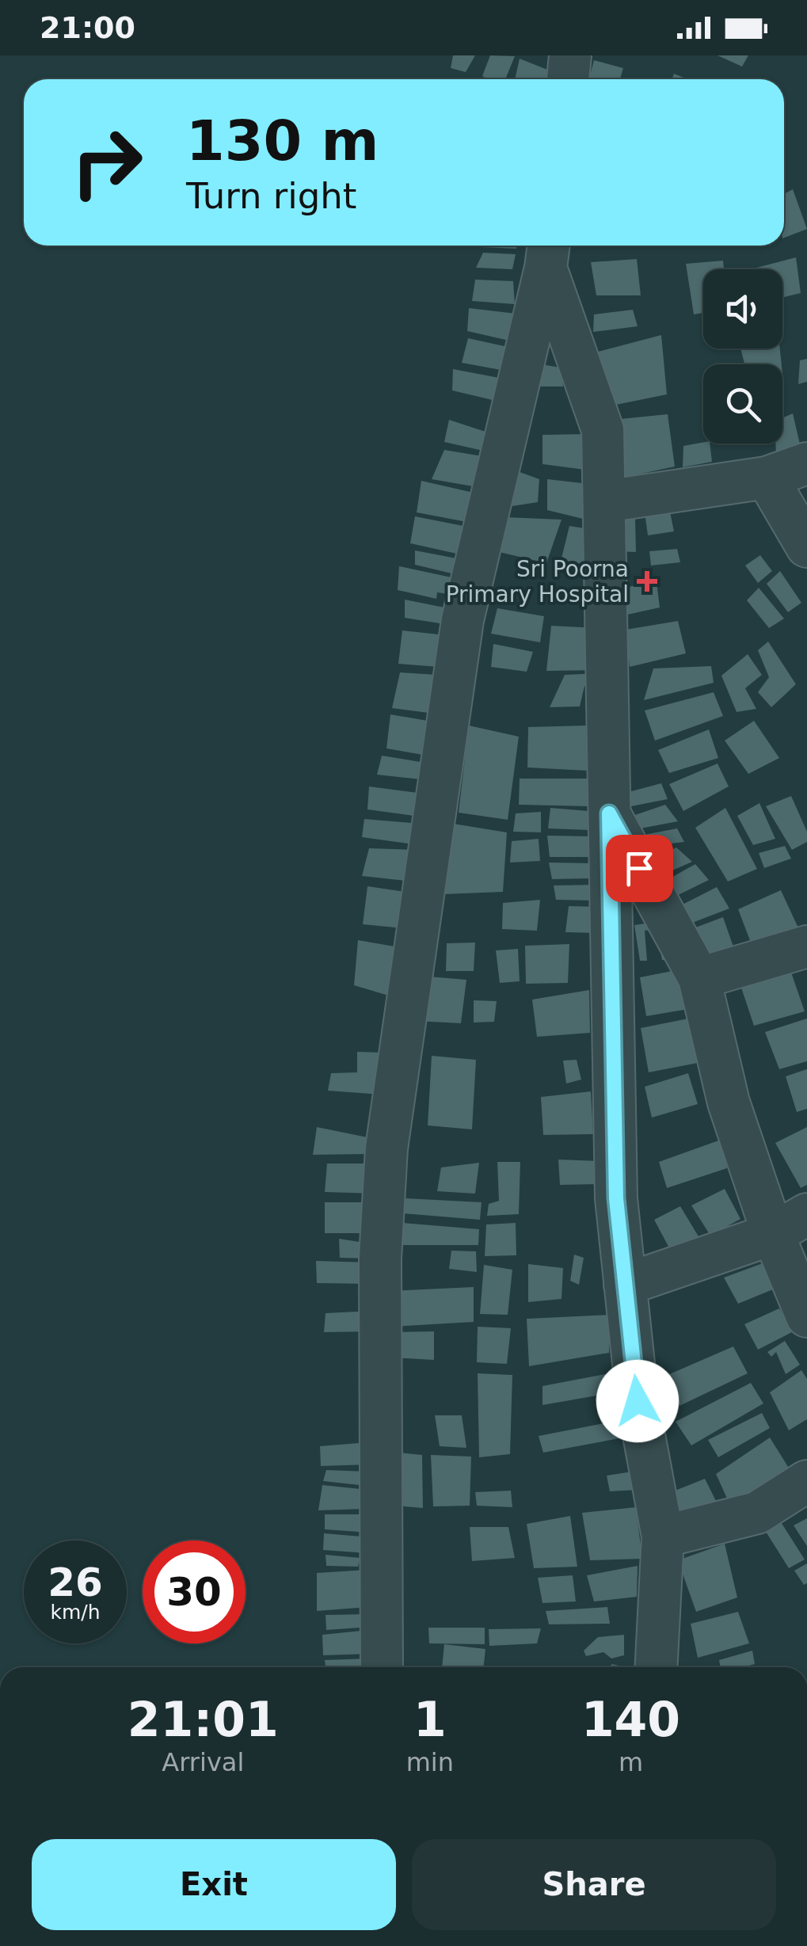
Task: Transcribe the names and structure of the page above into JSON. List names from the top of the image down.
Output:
{
  "places": {
    "health": ["Sri Poorna Primary Hospital"]
  },
  "page": {
    "status": "21:00",
    "turn": ["130 m", "Turn right"],
    "speed": "26 km/h",
    "limit": "30",
    "eta": [
      "21:01",
      "Arrival",
      "1",
      "min",
      "140",
      "m"
    ],
    "buttons": ["Exit", "Share"]
  }
}
